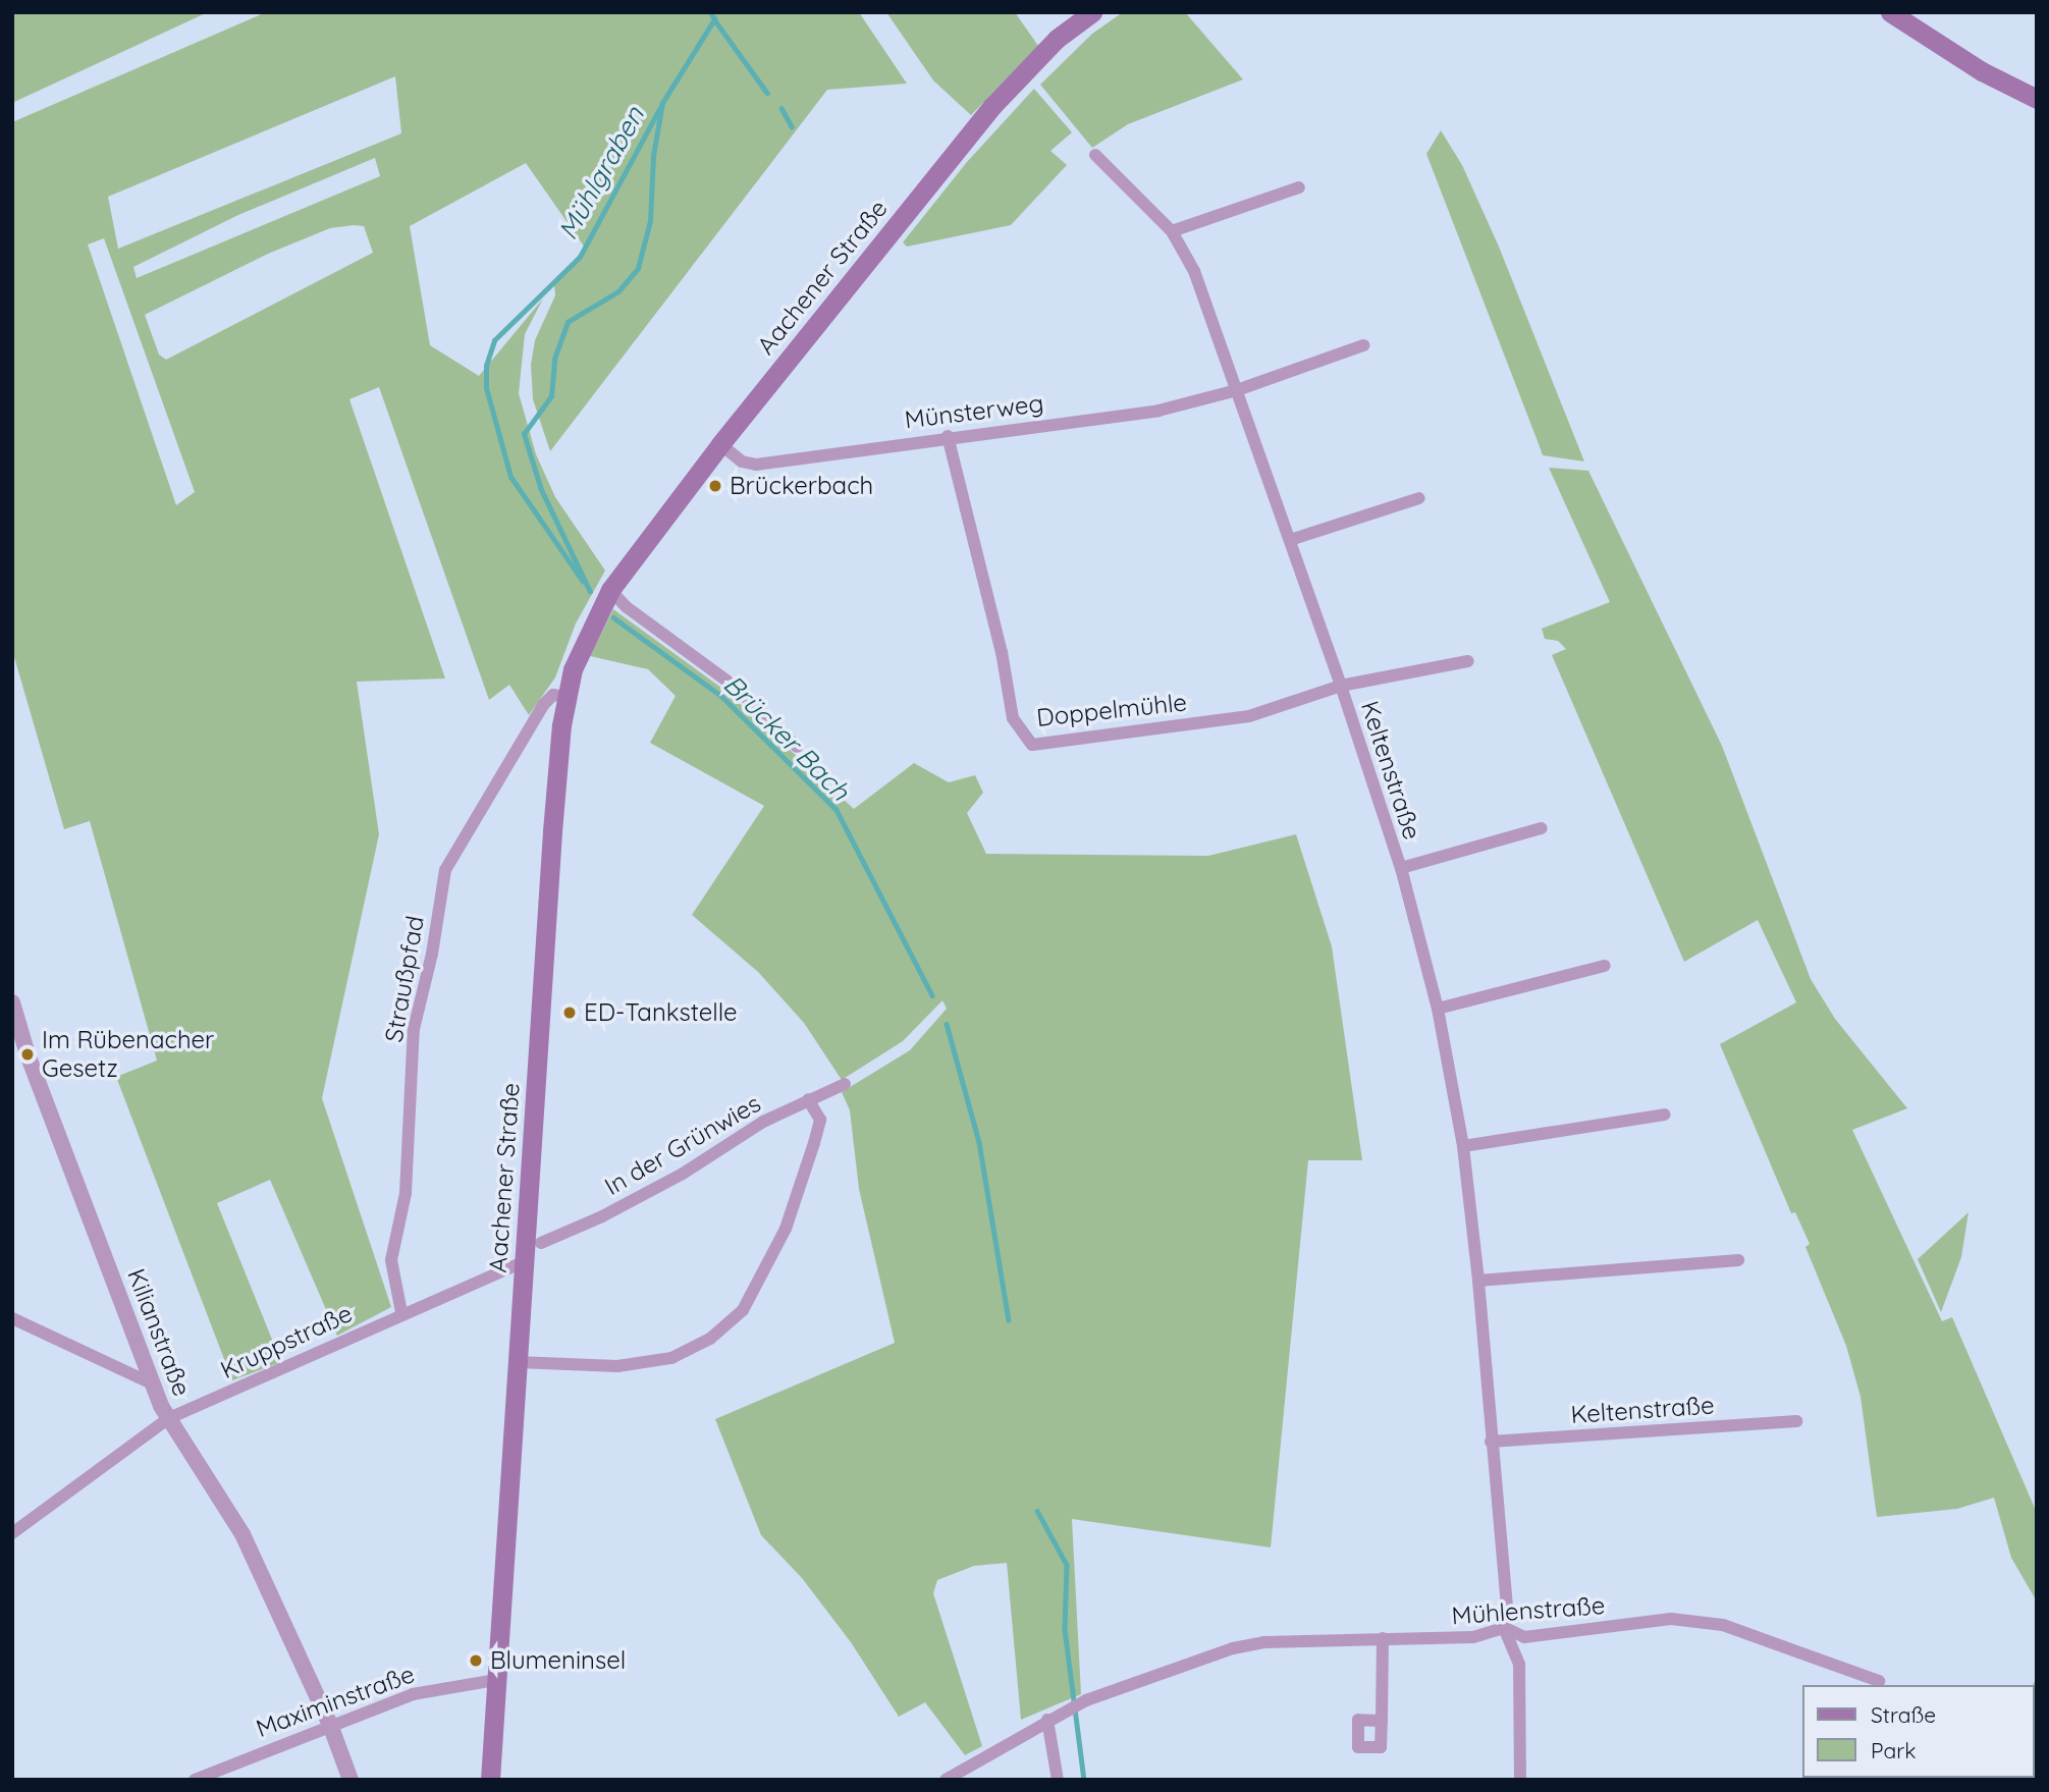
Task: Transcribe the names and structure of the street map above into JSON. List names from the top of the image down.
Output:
{
  "streets": {
    "main road": ["Aachener Straße"],
    "street": [
      "Münsterweg",
      "Doppelmühle",
      "Keltenstraße",
      "Straußpfad",
      "In der Grünwies",
      "Kilianstraße",
      "Kruppstraße",
      "Mühlenstraße",
      "Maximinstraße"
    ]
  },
  "crossings": [
    ["Aachener Straße", "Münsterweg"],
    ["Aachener Straße", "Straußpfad"],
    ["Aachener Straße", "Kruppstraße"],
    ["Aachener Straße", "Maximinstraße"],
    ["Münsterweg", "Doppelmühle"],
    ["Münsterweg", "Keltenstraße"],
    ["Doppelmühle", "Keltenstraße"],
    ["Keltenstraße", "Mühlenstraße"],
    ["Straußpfad", "Kruppstraße"],
    ["Kilianstraße", "Kruppstraße"],
    ["Kilianstraße", "Maximinstraße"]
  ],
  "water": ["Mühlgraben", "Brücker Bach"],
  "places": [
    "Brückerbach",
    "ED-Tankstelle",
    "Im Rübenacher Gesetz",
    "Blumeninsel"
  ],
  "legend": ["Straße", "Park"]
}
